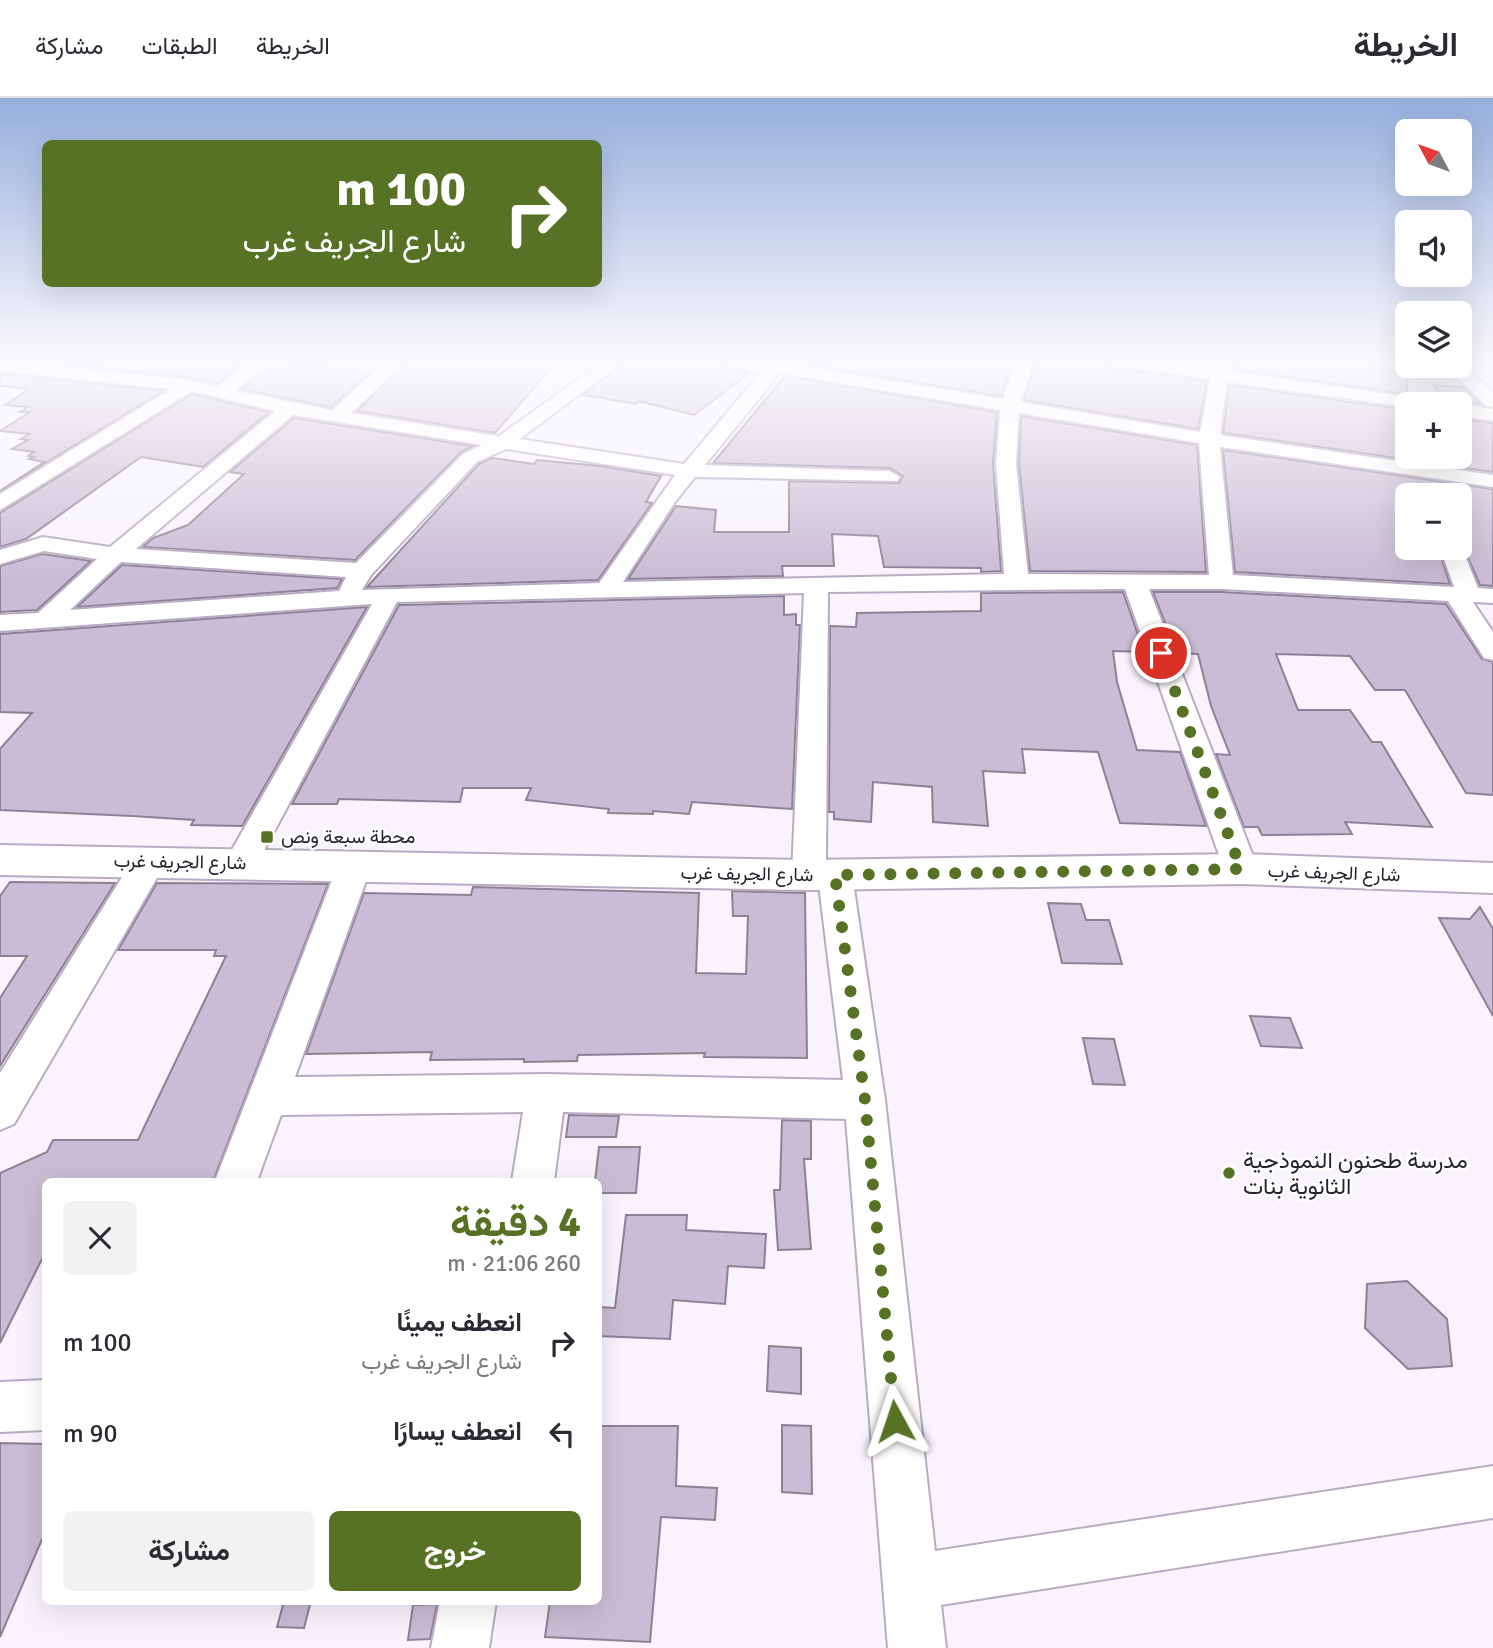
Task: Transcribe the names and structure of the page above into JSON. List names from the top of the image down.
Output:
{
  "streets": {
    "street": ["شارع الجريف غرب"]
  },
  "places": {
    "transit": ["محطة سبعة ونص"],
    "other": ["مدرسة طحنون النموذجية الثانوية بنات"]
  },
  "north": "top left",
  "page": {
    "header": "الخريطة",
    "nav": ["الخريطة", "الطبقات", "مشاركة"],
    "map_buttons": ["+", "−"],
    "turn": ["100 m", "شارع الجريف غرب"],
    "heading": ["4 دقيقة", "260 m · 21:06"],
    "list": [
      {
        "name": "انعطف يمينًا",
        "note": "شارع الجريف غرب",
        "value": "100 m"
      },
      {
        "name": "انعطف يسارًا",
        "value": "90 m"
      }
    ],
    "buttons": ["خروج", "مشاركة"]
  }
}
